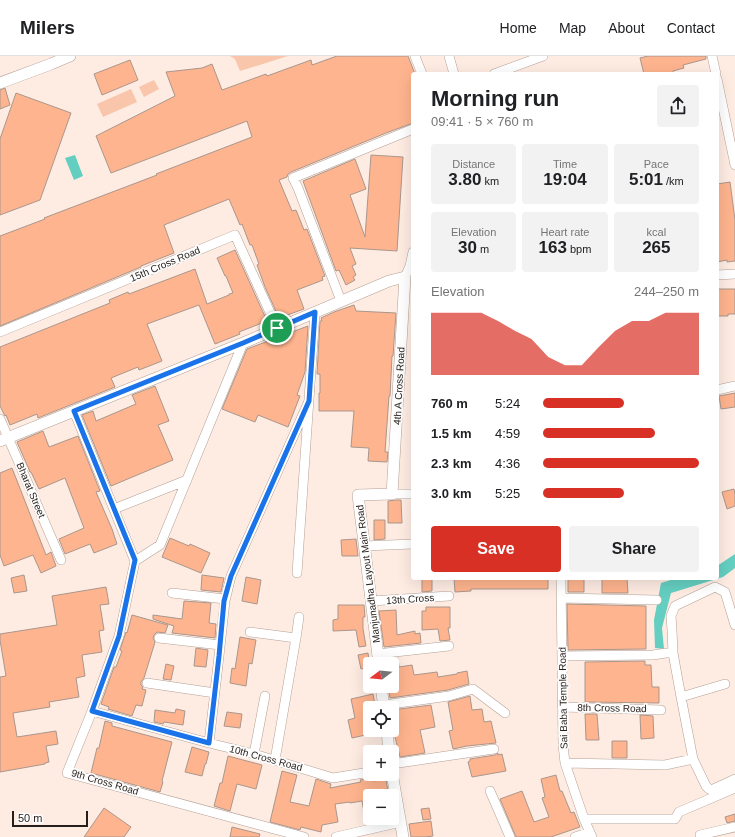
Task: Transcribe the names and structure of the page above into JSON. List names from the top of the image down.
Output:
{
  "streets": {
    "street": [
      "15th Cross Road",
      "4th A Cross Road",
      "Bharat Street",
      "Manjunadha Layout Main Road",
      "13th Cross",
      "Sai Baba Temple Road",
      "8th Cross Road",
      "10th Cross Road",
      "9th Cross Road"
    ]
  },
  "crossings": [
    ["4th A Cross Road", "Manjunadha Layout Main Road"],
    ["Manjunadha Layout Main Road", "13th Cross"],
    ["Sai Baba Temple Road", "8th Cross Road"],
    ["10th Cross Road", "9th Cross Road"]
  ],
  "scale_bar": "50 m",
  "north": "left",
  "page": {
    "header": "Milers",
    "nav": [
      "Home",
      "Map",
      "About",
      "Contact"
    ],
    "heading": ["Morning run", "09:41 · 5 × 760 m"],
    "stats": [
      ["Distance", "3.80 km"],
      ["Time", "19:04"],
      ["Pace", "5:01 /km"],
      ["Elevation", "30 m"],
      ["Heart rate", "163 bpm"],
      ["kcal", "265"]
    ],
    "chart": ["Elevation", "244–250 m"],
    "list": [
      {
        "name": "760 m",
        "note": "5:24"
      },
      {
        "name": "1.5 km",
        "note": "4:59"
      },
      {
        "name": "2.3 km",
        "note": "4:36"
      },
      {
        "name": "3.0 km",
        "note": "5:25"
      }
    ],
    "buttons": ["Save", "Share"],
    "map_buttons": ["+", "−"],
    "scale": "50 m"
  }
}
